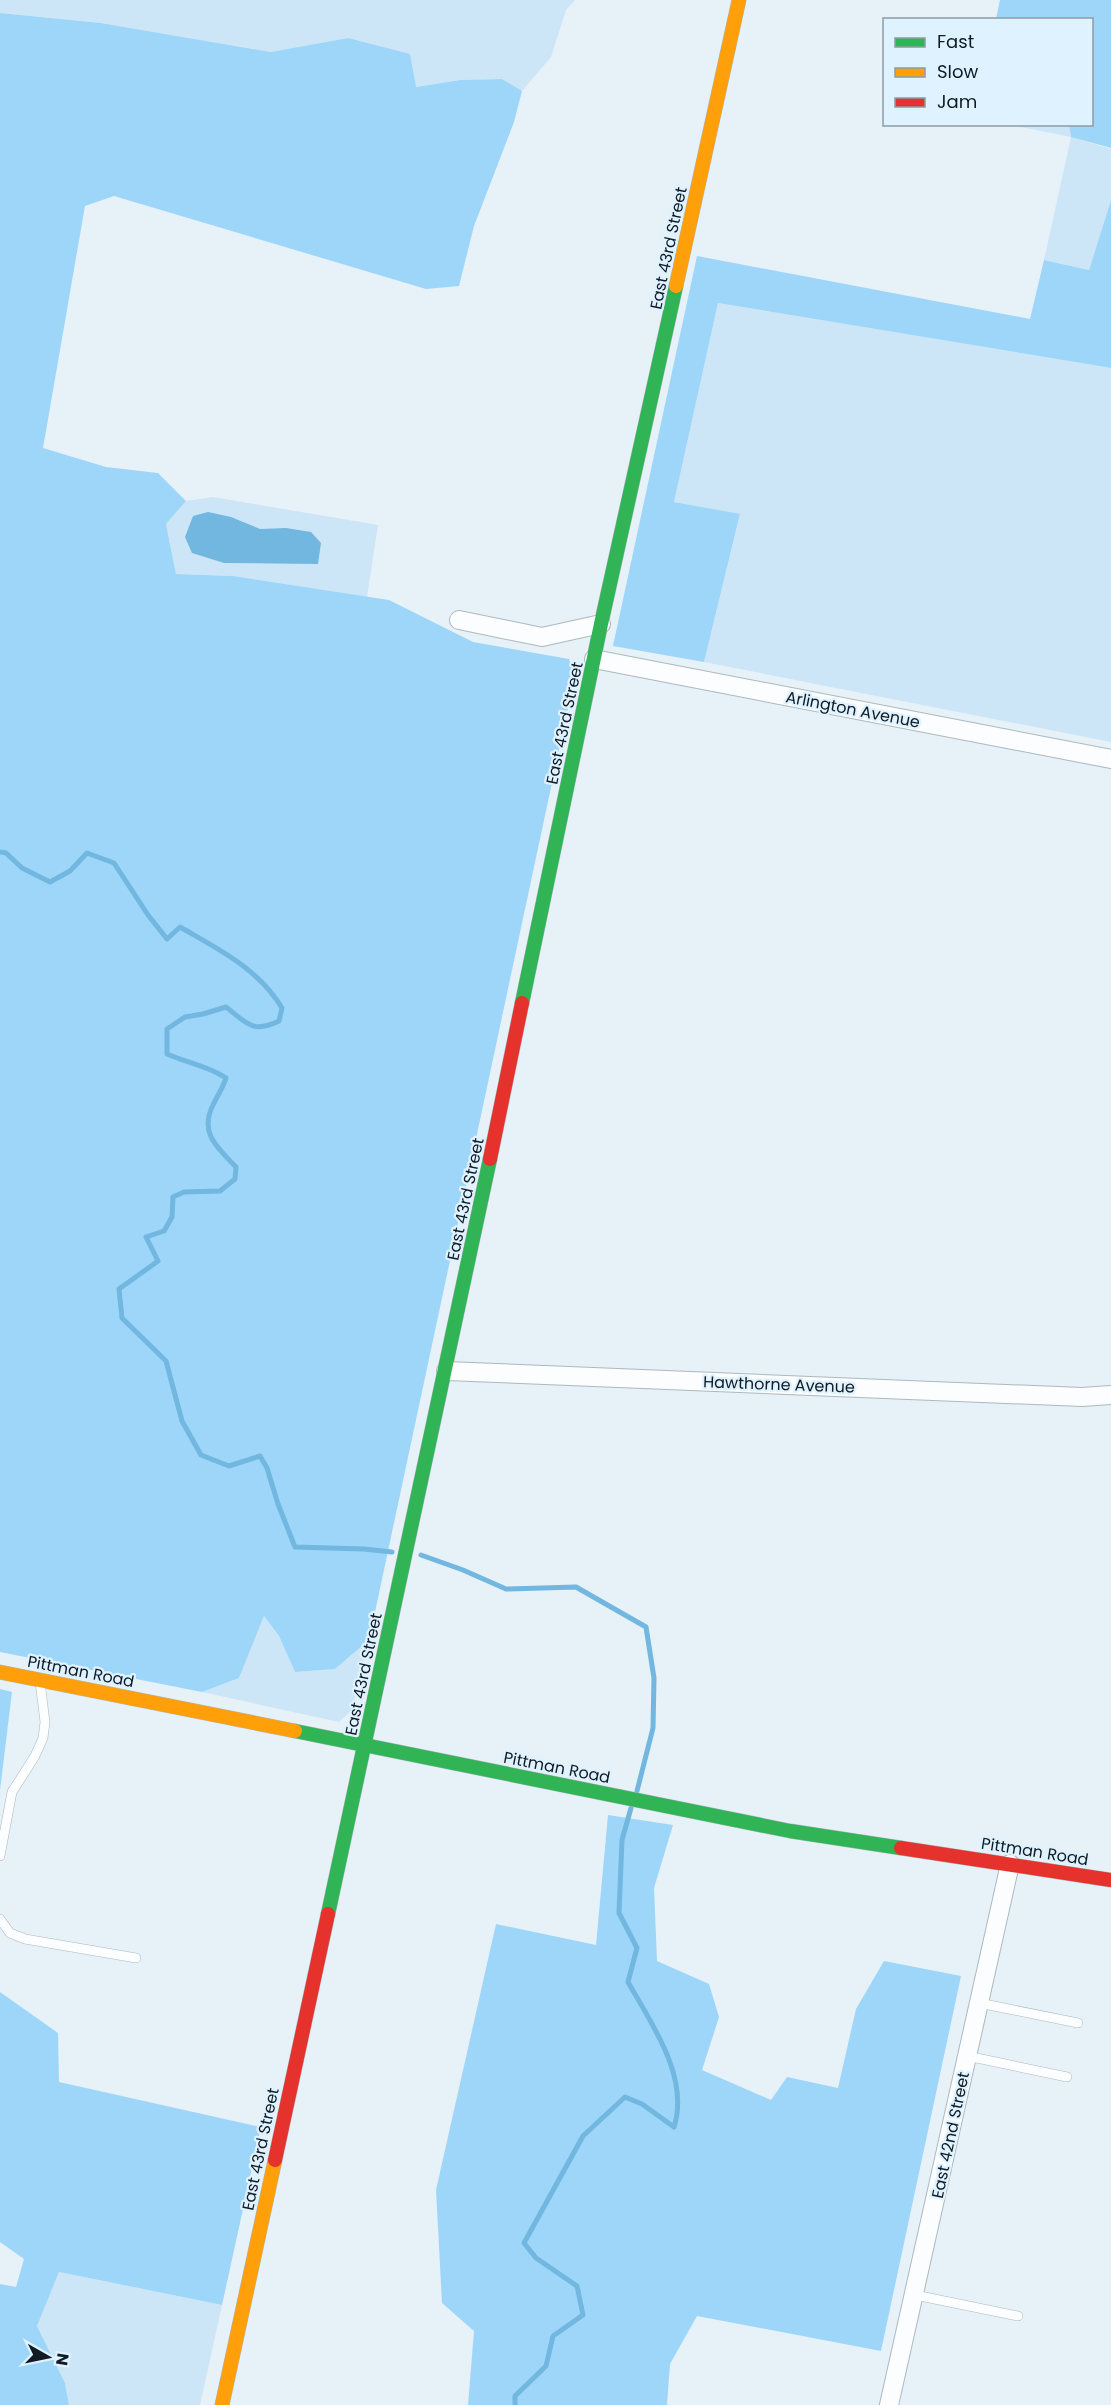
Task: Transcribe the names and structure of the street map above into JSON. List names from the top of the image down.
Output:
{
  "streets": {
    "street": [
      "East 43rd Street",
      "Arlington Avenue",
      "Hawthorne Avenue",
      "Pittman Road",
      "East 42nd Street"
    ]
  },
  "crossings": [
    ["East 43rd Street", "Arlington Avenue"],
    ["East 43rd Street", "Hawthorne Avenue"],
    ["East 43rd Street", "Pittman Road"],
    ["Pittman Road", "East 42nd Street"]
  ],
  "legend": ["Fast", "Slow", "Jam"],
  "north": "right"
}
